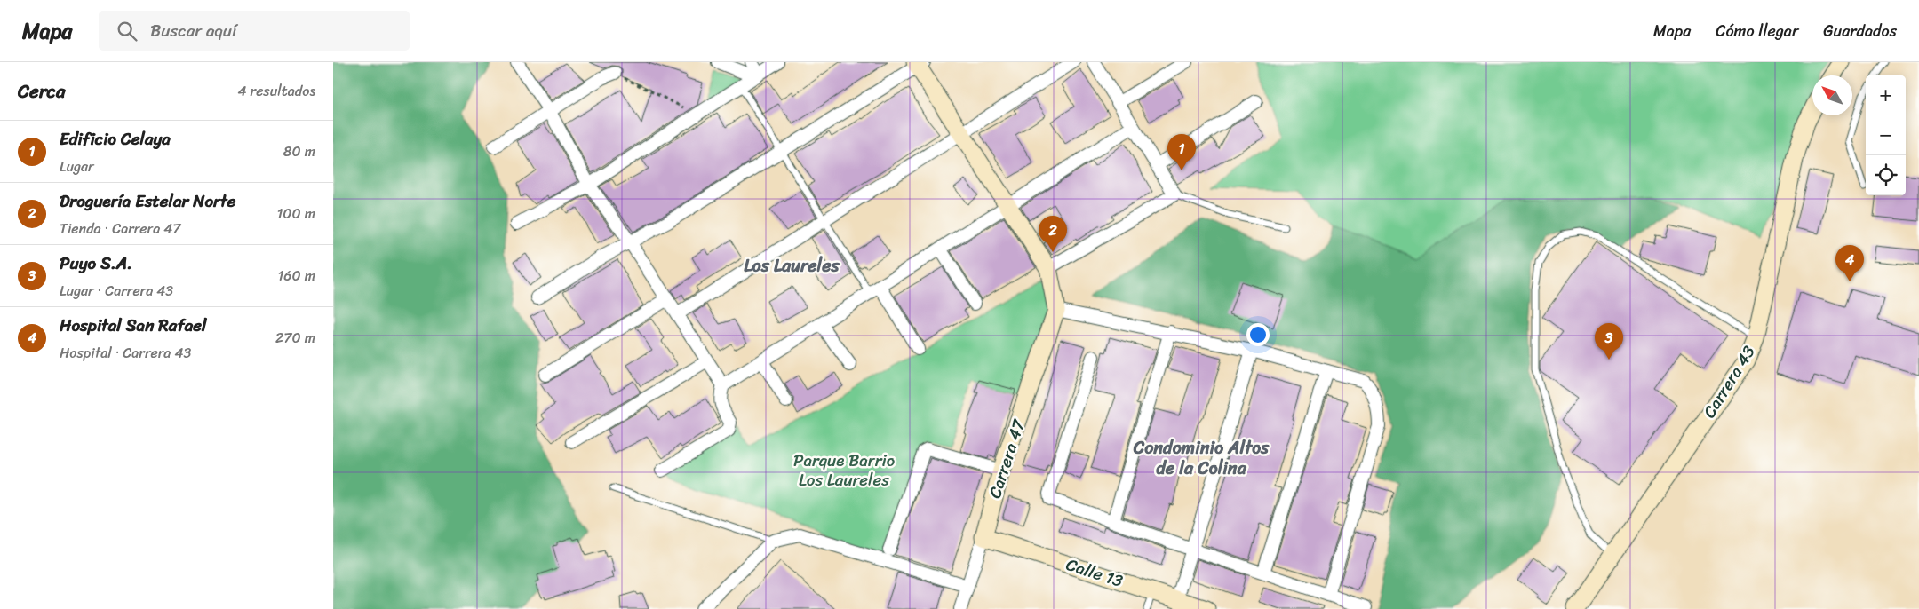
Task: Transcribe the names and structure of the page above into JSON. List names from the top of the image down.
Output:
{
  "streets": {
    "street": ["Carrera 43", "Carrera 47", "Calle 13"]
  },
  "crossings": [
    ["Carrera 47", "Calle 13"]
  ],
  "districts": ["Los Laureles", "Condominio Altos de la Colina"],
  "parks": ["Parque Barrio Los Laureles"],
  "north": "top left",
  "page": {
    "header": "Mapa",
    "search": "Buscar aquí",
    "nav": ["Mapa", "Cómo llegar", "Guardados"],
    "heading": ["Cerca", "4 resultados"],
    "map_buttons": ["+", "−"],
    "list": [
      {
        "mark": "1",
        "name": "Edificio Celaya",
        "note": "Lugar",
        "value": "80 m"
      },
      {
        "mark": "2",
        "name": "Droguería Estelar Norte",
        "note": "Tienda · Carrera 47",
        "value": "100 m"
      },
      {
        "mark": "3",
        "name": "Puyo S.A.",
        "note": "Lugar · Carrera 43",
        "value": "160 m"
      },
      {
        "mark": "4",
        "name": "Hospital San Rafael",
        "note": "Hospital · Carrera 43",
        "value": "270 m"
      }
    ],
    "pins": [
      "1",
      "2",
      "4",
      "3"
    ]
  }
}
